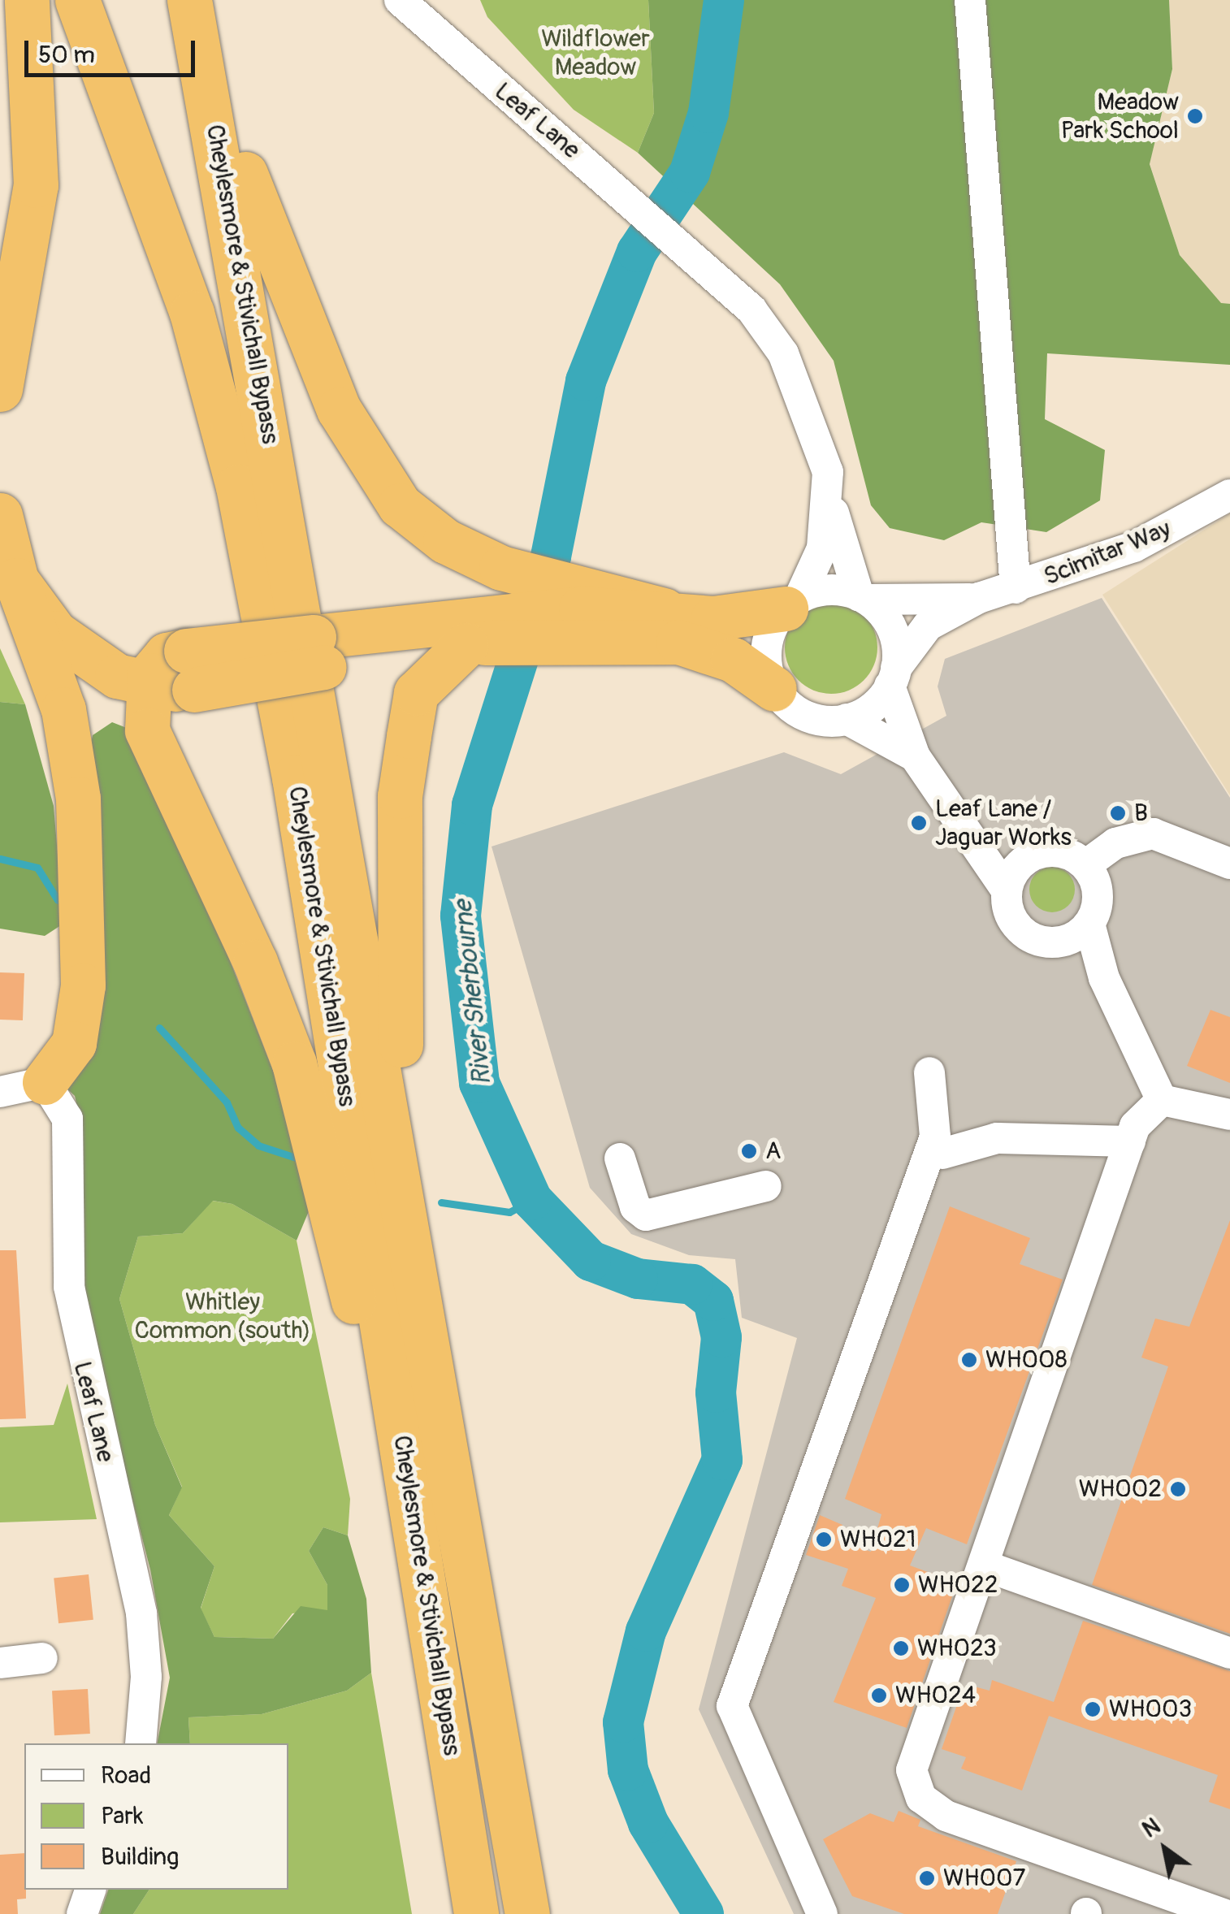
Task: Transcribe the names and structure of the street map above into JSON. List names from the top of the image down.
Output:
{
  "streets": {
    "highway": ["Cheylesmore & Stivichall Bypass"],
    "street": ["Leaf Lane", "Scimitar Way"]
  },
  "water": ["River Sherbourne"],
  "parks": ["Wildflower Meadow", "Whitley Common (south)"],
  "places": [
    "Meadow Park School",
    "B",
    "Leaf Lane / Jaguar Works",
    "A",
    "WH008",
    "WH002",
    "WH021",
    "WH022",
    "WH023",
    "WH024",
    "WH003",
    "WH007"
  ],
  "legend": ["Road", "Park", "Building"],
  "scale_bar": "50 m",
  "north": "top left"
}
